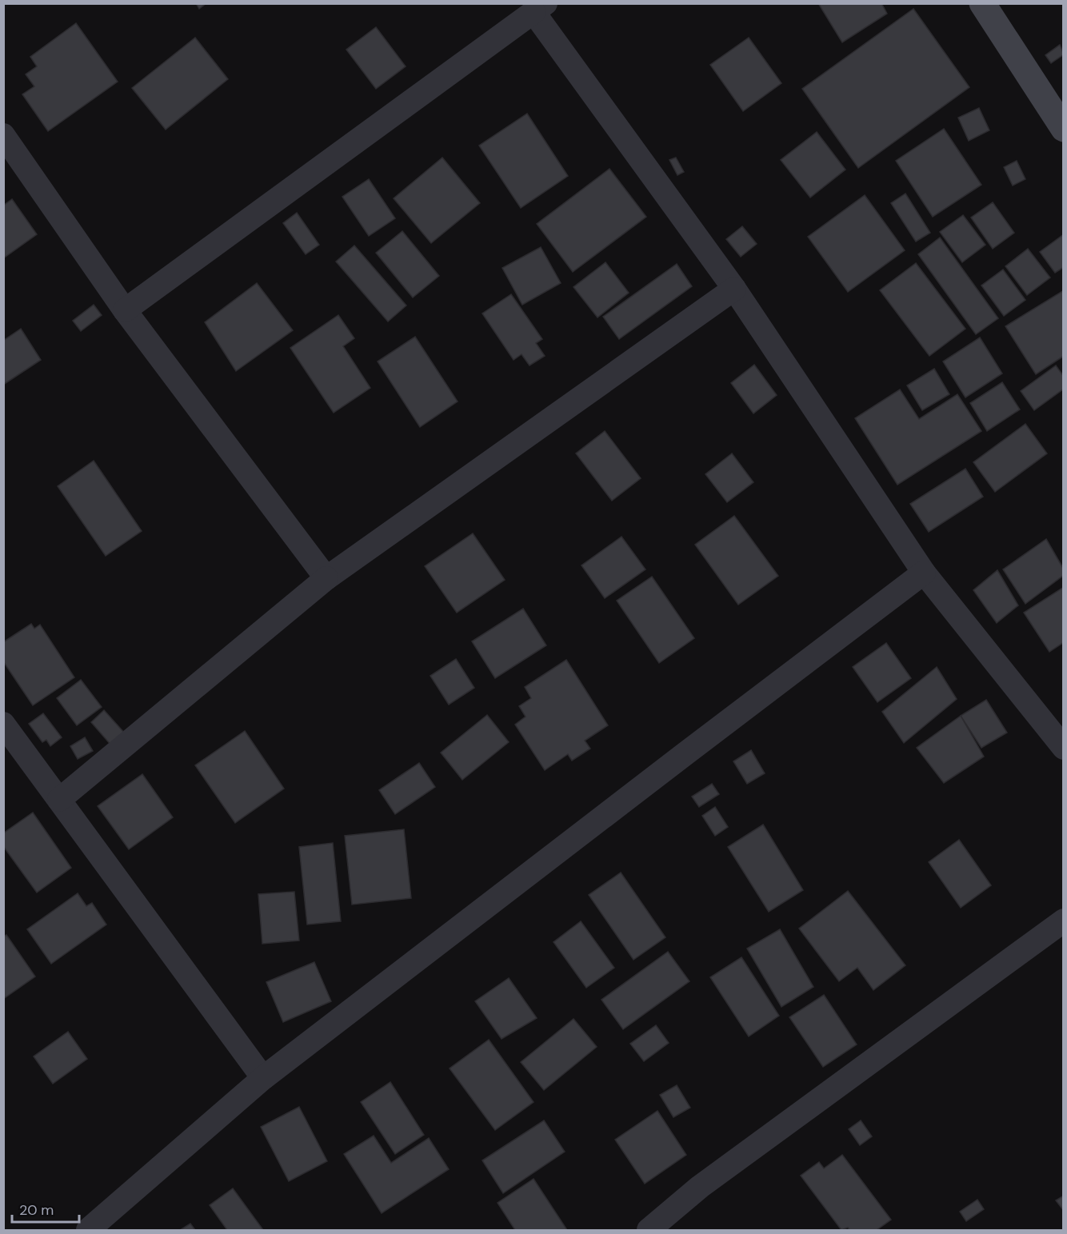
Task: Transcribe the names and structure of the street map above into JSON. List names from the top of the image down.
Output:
{
  "scale_bar": "20 m"
}
